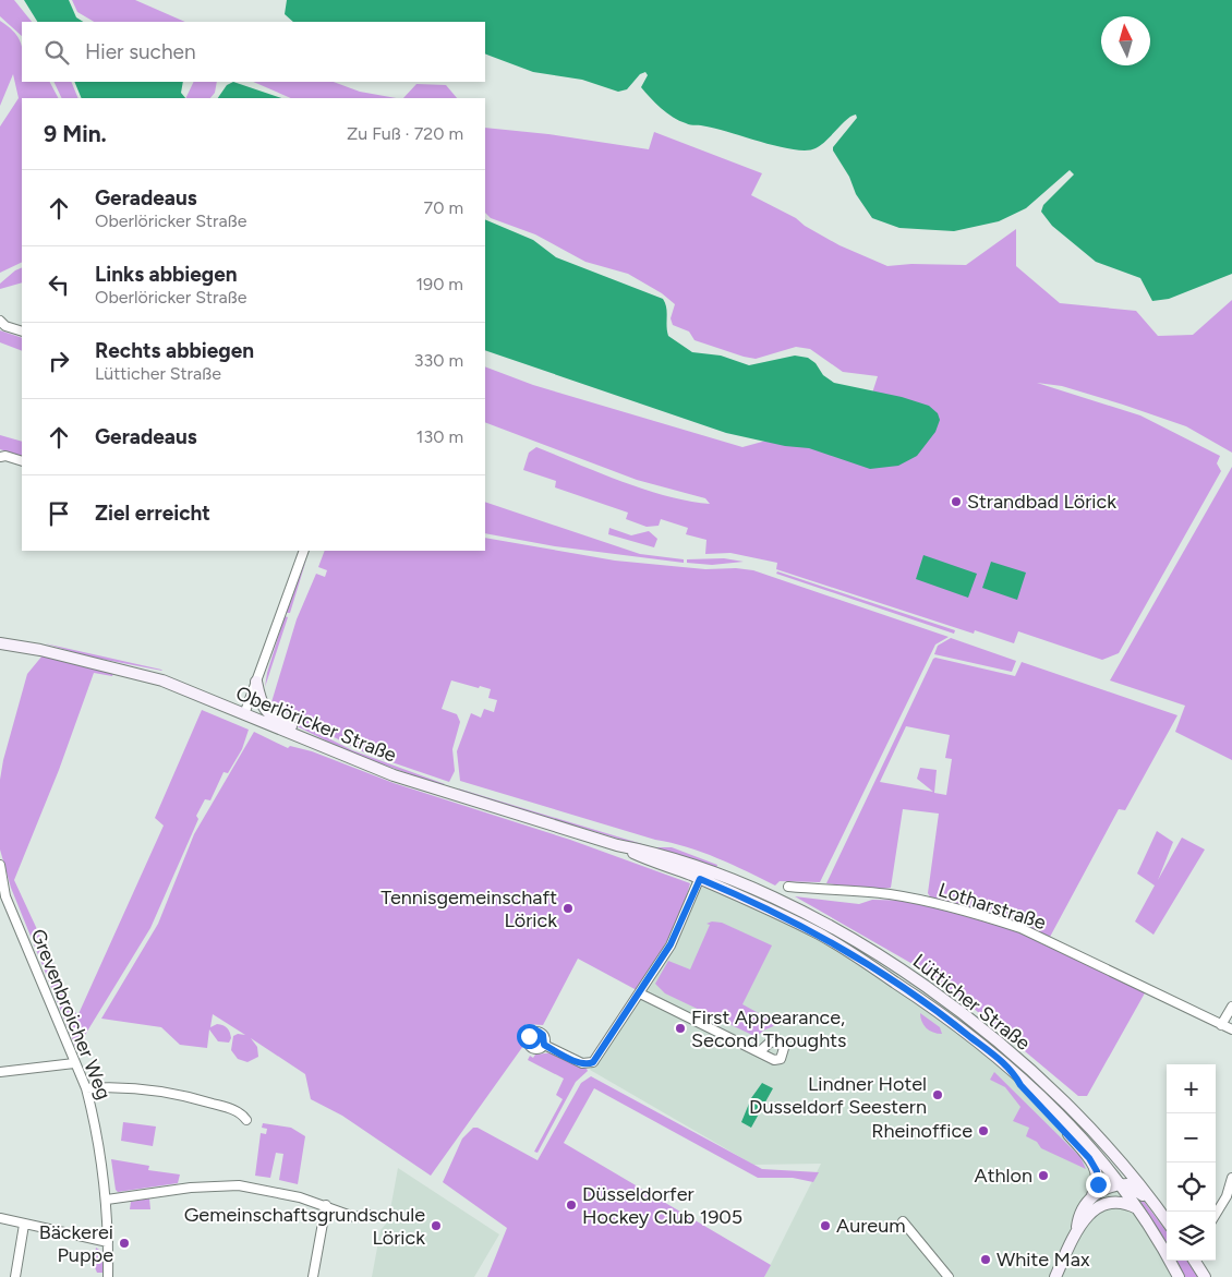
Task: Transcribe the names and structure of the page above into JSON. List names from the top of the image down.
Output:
{
  "streets": {
    "main road": ["Oberlöricker Straße", "Lütticher Straße"],
    "street": ["Lotharstraße", "Grevenbroicher Weg"]
  },
  "crossings": [
    ["Oberlöricker Straße", "Lütticher Straße"]
  ],
  "places": [
    "Strandbad Lörick",
    "Tennisgemeinschaft Lörick",
    "First Appearance, Second Thoughts",
    "Lindner Hotel Dusseldorf Seestern",
    "Rheinoffice",
    "Athlon",
    "Düsseldorfer Hockey Club 1905",
    "Gemeinschaftsgrundschule Lörick",
    "Aureum",
    "Bäckerei Puppe",
    "White Max"
  ],
  "north": "top",
  "page": {
    "search": "Hier suchen",
    "heading": ["9 Min.", "Zu Fuß · 720 m"],
    "list": [
      ["Geradeaus", "Oberlöricker Straße", "70 m"],
      ["Links abbiegen", "Oberlöricker Straße", "190 m"],
      ["Rechts abbiegen", "Lütticher Straße", "330 m"],
      ["Geradeaus", "130 m"],
      "Ziel erreicht"
    ],
    "map_buttons": ["+", "−"]
  }
}
